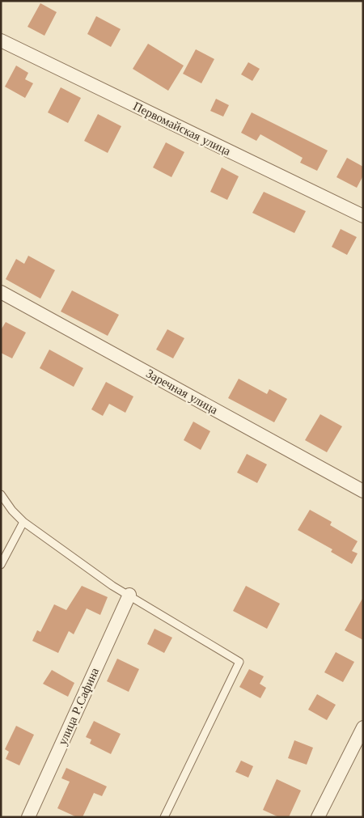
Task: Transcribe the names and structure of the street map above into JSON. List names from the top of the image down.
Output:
{
  "streets": {
    "street": ["Первомайская улица", "Заречная улица", "улица Р.Сафина"]
  }
}
